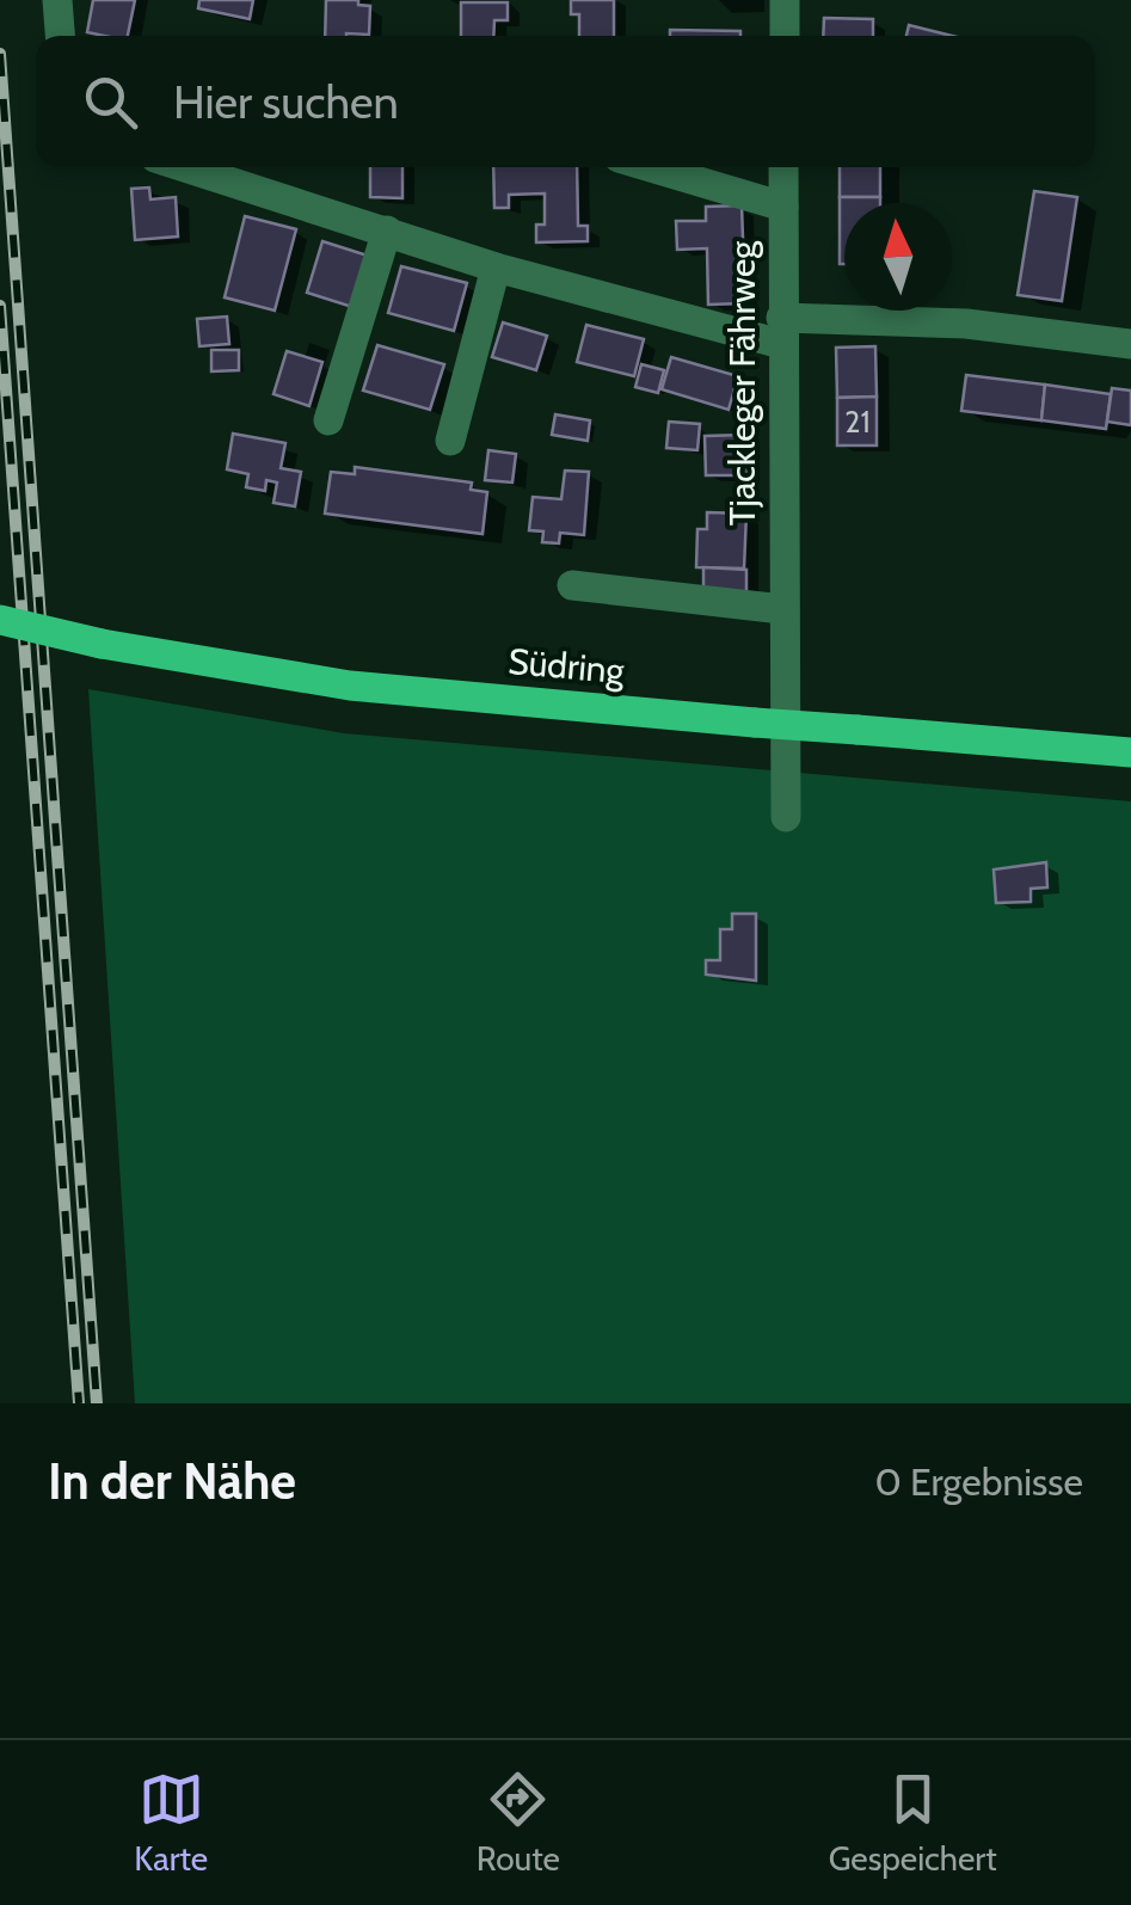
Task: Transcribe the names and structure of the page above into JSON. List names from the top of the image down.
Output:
{
  "streets": {
    "main road": ["Südring"],
    "street": ["Tjackleger Fährweg"]
  },
  "house_numbers": ["21"],
  "north": "top",
  "page": {
    "search": "Hier suchen",
    "heading": ["In der Nähe", "0 Ergebnisse"],
    "nav": ["Karte", "Route", "Gespeichert"]
  }
}
